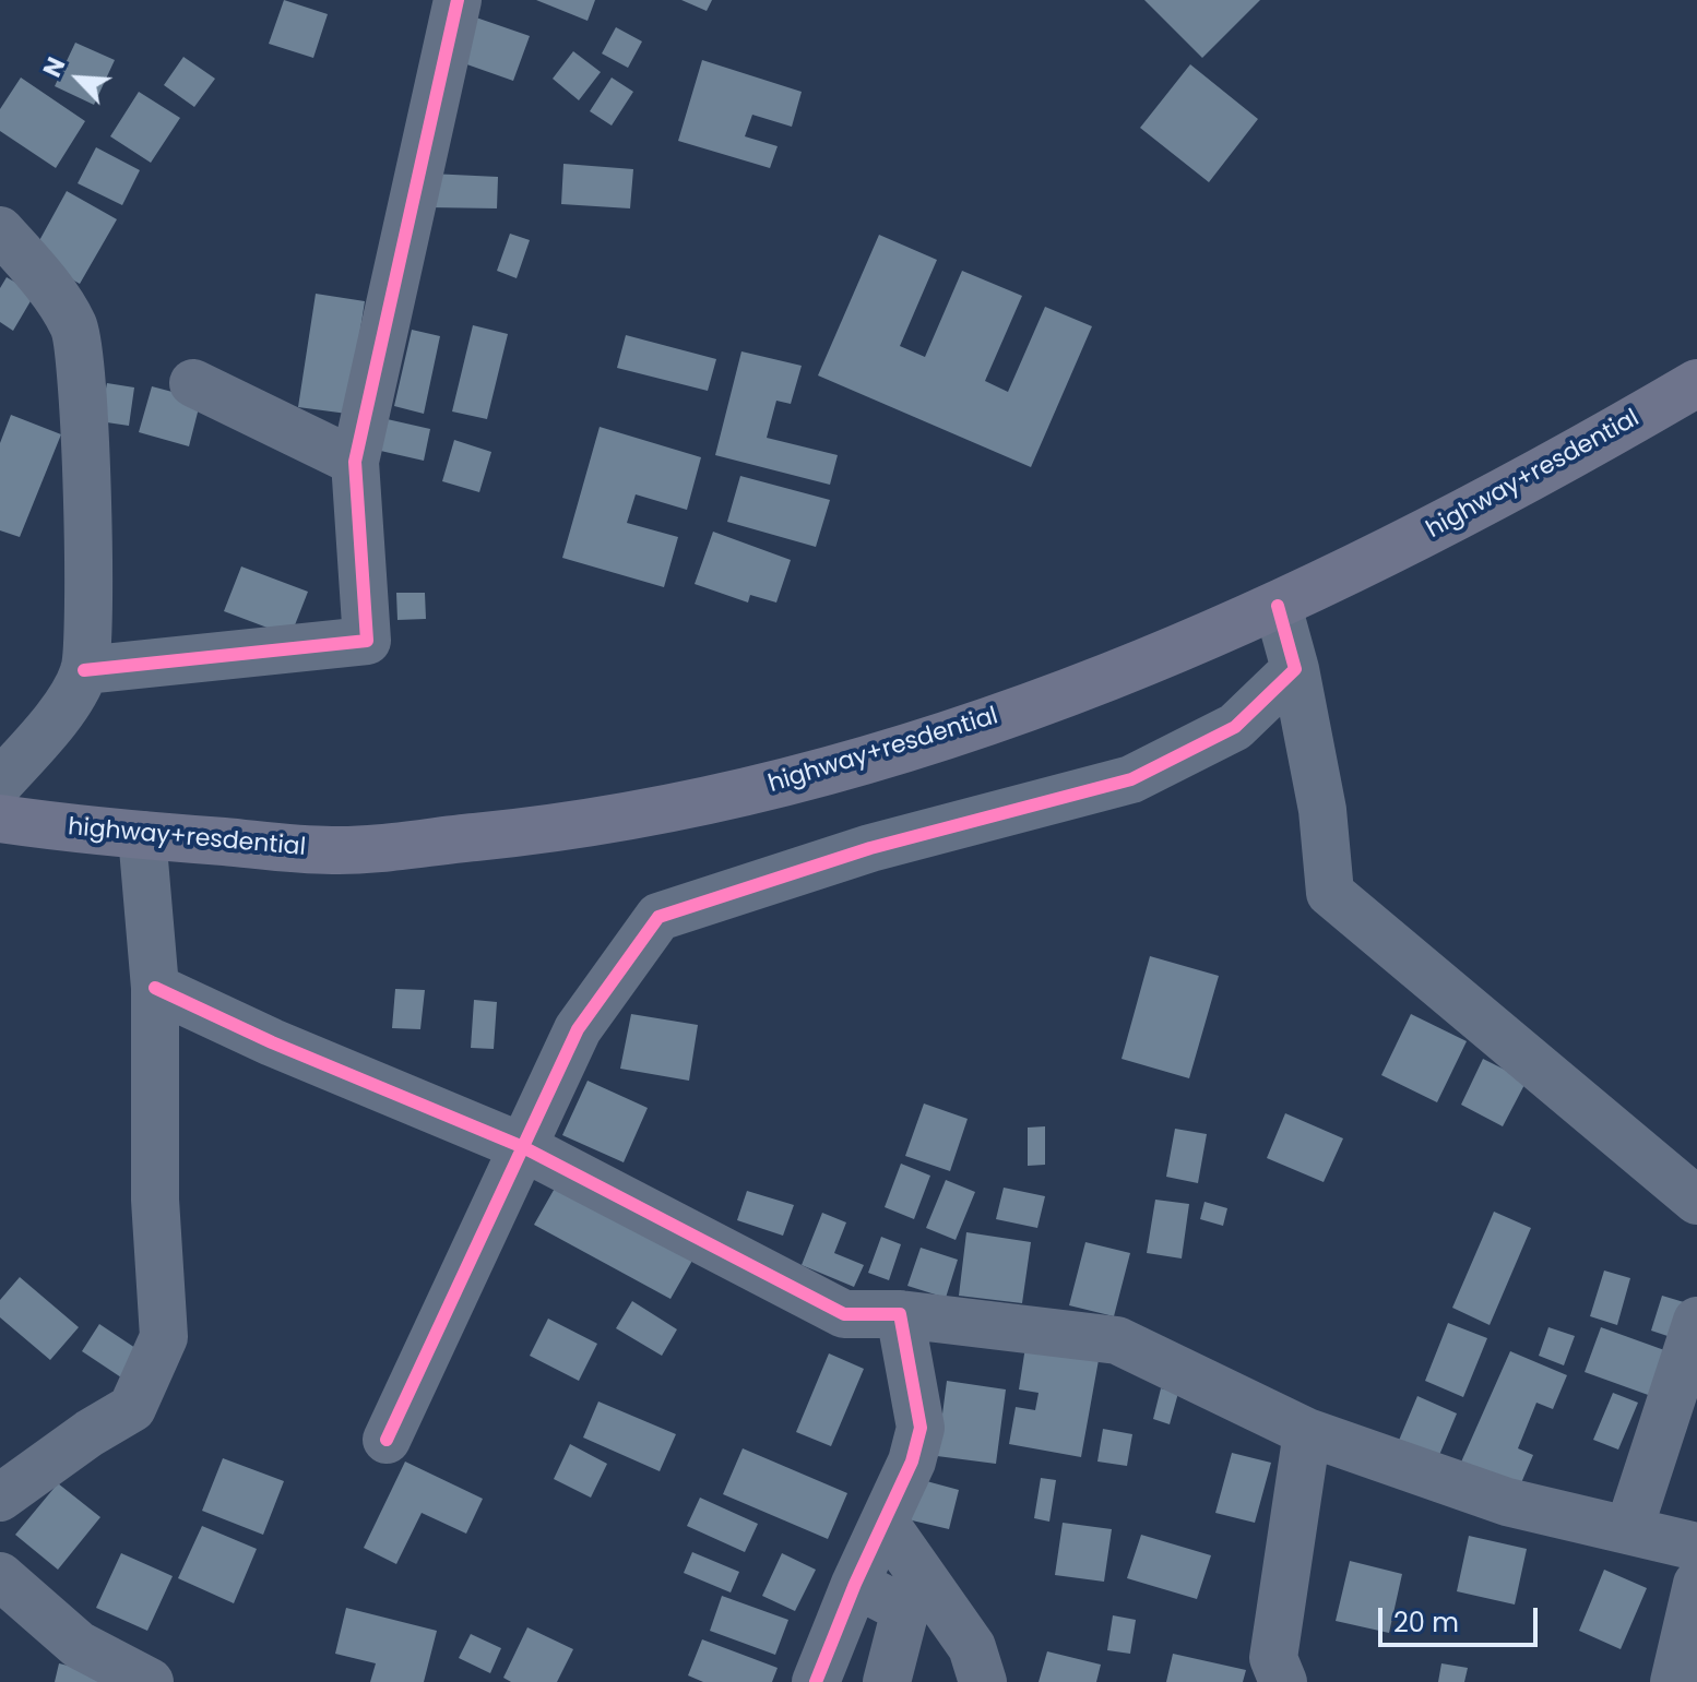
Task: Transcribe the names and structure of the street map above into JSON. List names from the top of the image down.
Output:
{
  "streets": {
    "highway": ["highway+resdential"]
  },
  "scale_bar": "20 m",
  "north": "top left"
}
